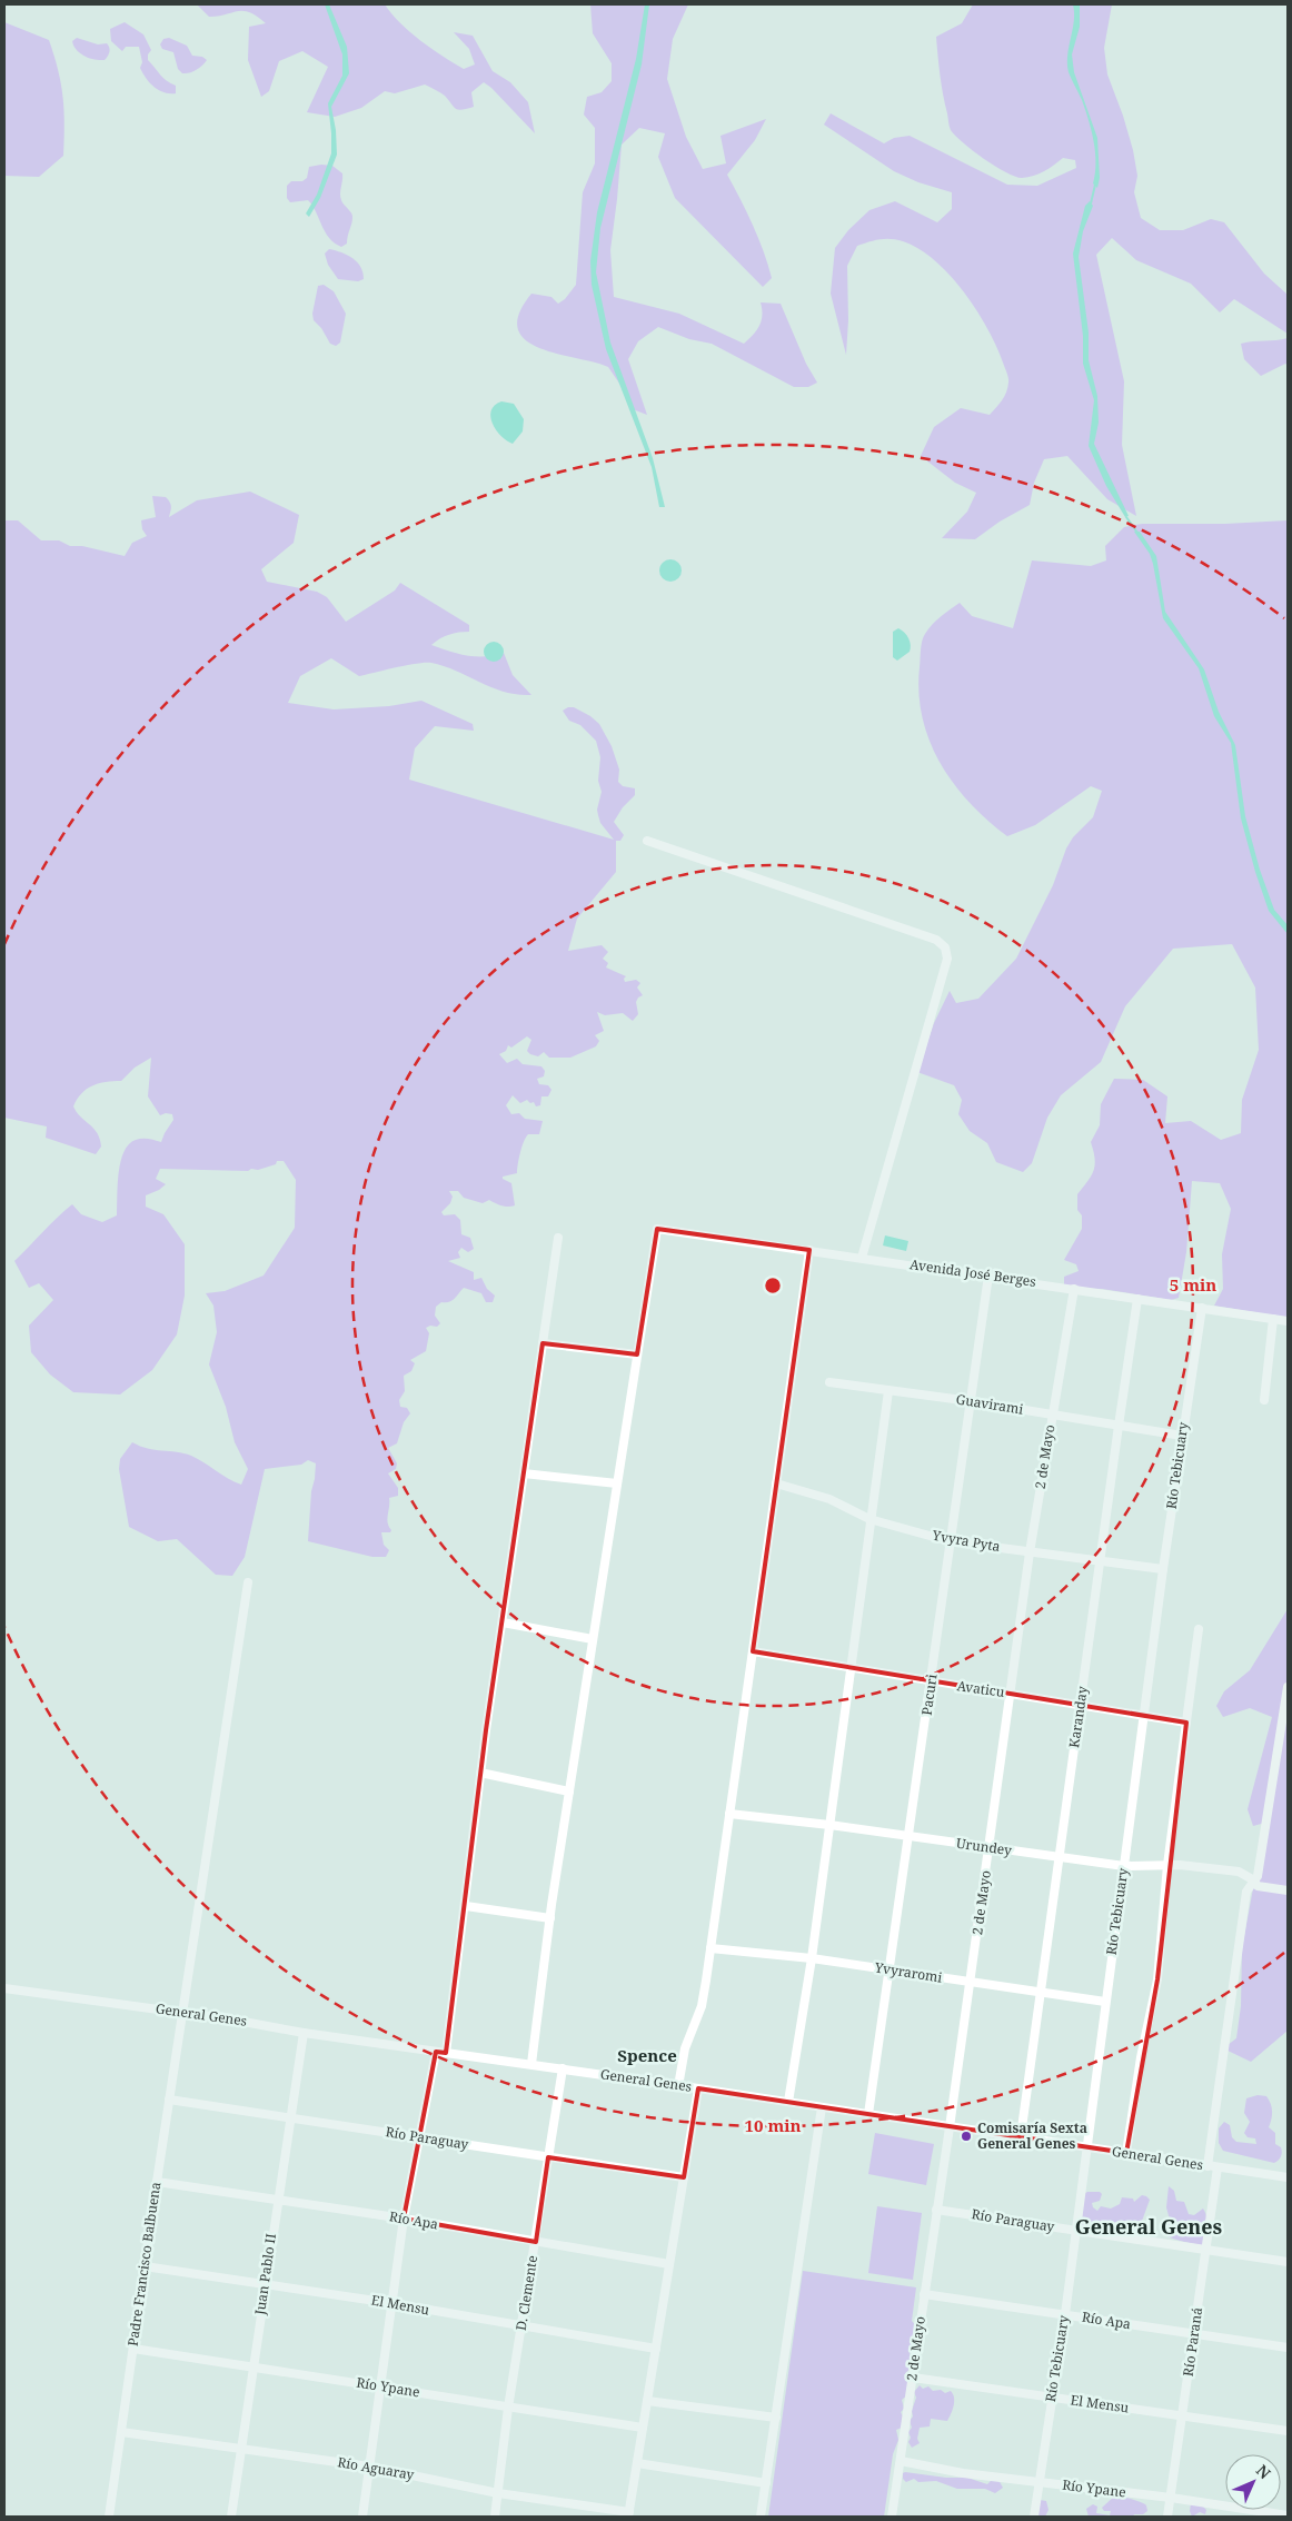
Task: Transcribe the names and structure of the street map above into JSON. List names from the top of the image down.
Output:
{
  "streets": {
    "street": [
      "Avenida José Berges",
      "Guavirami",
      "2 de Mayo",
      "Río Tebicuary",
      "Yvyra Pyta",
      "Avaticu",
      "Pacuri",
      "Karanday",
      "Urundey",
      "Yvyraromi",
      "General Genes",
      "Río Paraguay",
      "Río Apa",
      "Padre Francisco Balbuena",
      "Juan Pablo II",
      "D. Clemente",
      "El Mensu",
      "Río Paraná",
      "Río Ypane",
      "Río Aguaray"
    ]
  },
  "crossings": [
    ["Avenida José Berges", "2 de Mayo"],
    ["Avenida José Berges", "Río Tebicuary"],
    ["Avenida José Berges", "Pacuri"],
    ["Avenida José Berges", "Karanday"],
    ["Guavirami", "2 de Mayo"],
    ["Guavirami", "Río Tebicuary"],
    ["Guavirami", "Pacuri"],
    ["Guavirami", "Karanday"],
    ["2 de Mayo", "Yvyra Pyta"],
    ["2 de Mayo", "Avaticu"],
    ["2 de Mayo", "Urundey"],
    ["2 de Mayo", "Yvyraromi"],
    ["2 de Mayo", "General Genes"],
    ["2 de Mayo", "Río Paraguay"],
    ["2 de Mayo", "Río Apa"],
    ["2 de Mayo", "El Mensu"],
    ["2 de Mayo", "Río Ypane"],
    ["Río Tebicuary", "Yvyra Pyta"],
    ["Río Tebicuary", "Avaticu"],
    ["Río Tebicuary", "Urundey"],
    ["Río Tebicuary", "Yvyraromi"],
    ["Río Tebicuary", "General Genes"],
    ["Río Tebicuary", "Río Paraguay"],
    ["Río Tebicuary", "Río Apa"],
    ["Río Tebicuary", "El Mensu"],
    ["Río Tebicuary", "Río Ypane"],
    ["Yvyra Pyta", "Pacuri"],
    ["Yvyra Pyta", "Karanday"],
    ["Avaticu", "Pacuri"],
    ["Avaticu", "Karanday"],
    ["Pacuri", "Urundey"],
    ["Pacuri", "Yvyraromi"],
    ["Pacuri", "General Genes"],
    ["Karanday", "Urundey"],
    ["Karanday", "Yvyraromi"],
    ["Karanday", "General Genes"],
    ["General Genes", "Padre Francisco Balbuena"],
    ["General Genes", "Juan Pablo II"],
    ["General Genes", "D. Clemente"],
    ["General Genes", "Río Paraná"],
    ["Río Paraguay", "Padre Francisco Balbuena"],
    ["Río Paraguay", "Juan Pablo II"],
    ["Río Paraguay", "D. Clemente"],
    ["Río Paraguay", "Río Paraná"],
    ["Río Apa", "Padre Francisco Balbuena"],
    ["Río Apa", "Juan Pablo II"],
    ["Río Apa", "D. Clemente"],
    ["Río Apa", "Río Paraná"],
    ["Padre Francisco Balbuena", "El Mensu"],
    ["Padre Francisco Balbuena", "Río Ypane"],
    ["Padre Francisco Balbuena", "Río Aguaray"],
    ["Juan Pablo II", "El Mensu"],
    ["Juan Pablo II", "Río Ypane"],
    ["Juan Pablo II", "Río Aguaray"],
    ["D. Clemente", "El Mensu"],
    ["D. Clemente", "Río Ypane"],
    ["D. Clemente", "Río Aguaray"],
    ["El Mensu", "Río Paraná"],
    ["Río Paraná", "Río Ypane"]
  ],
  "districts": ["Spence", "General Genes"],
  "places": ["Comisaría Sexta General Genes"],
  "north": "top right",
  "rings": ["5 min", "10 min"]
}
